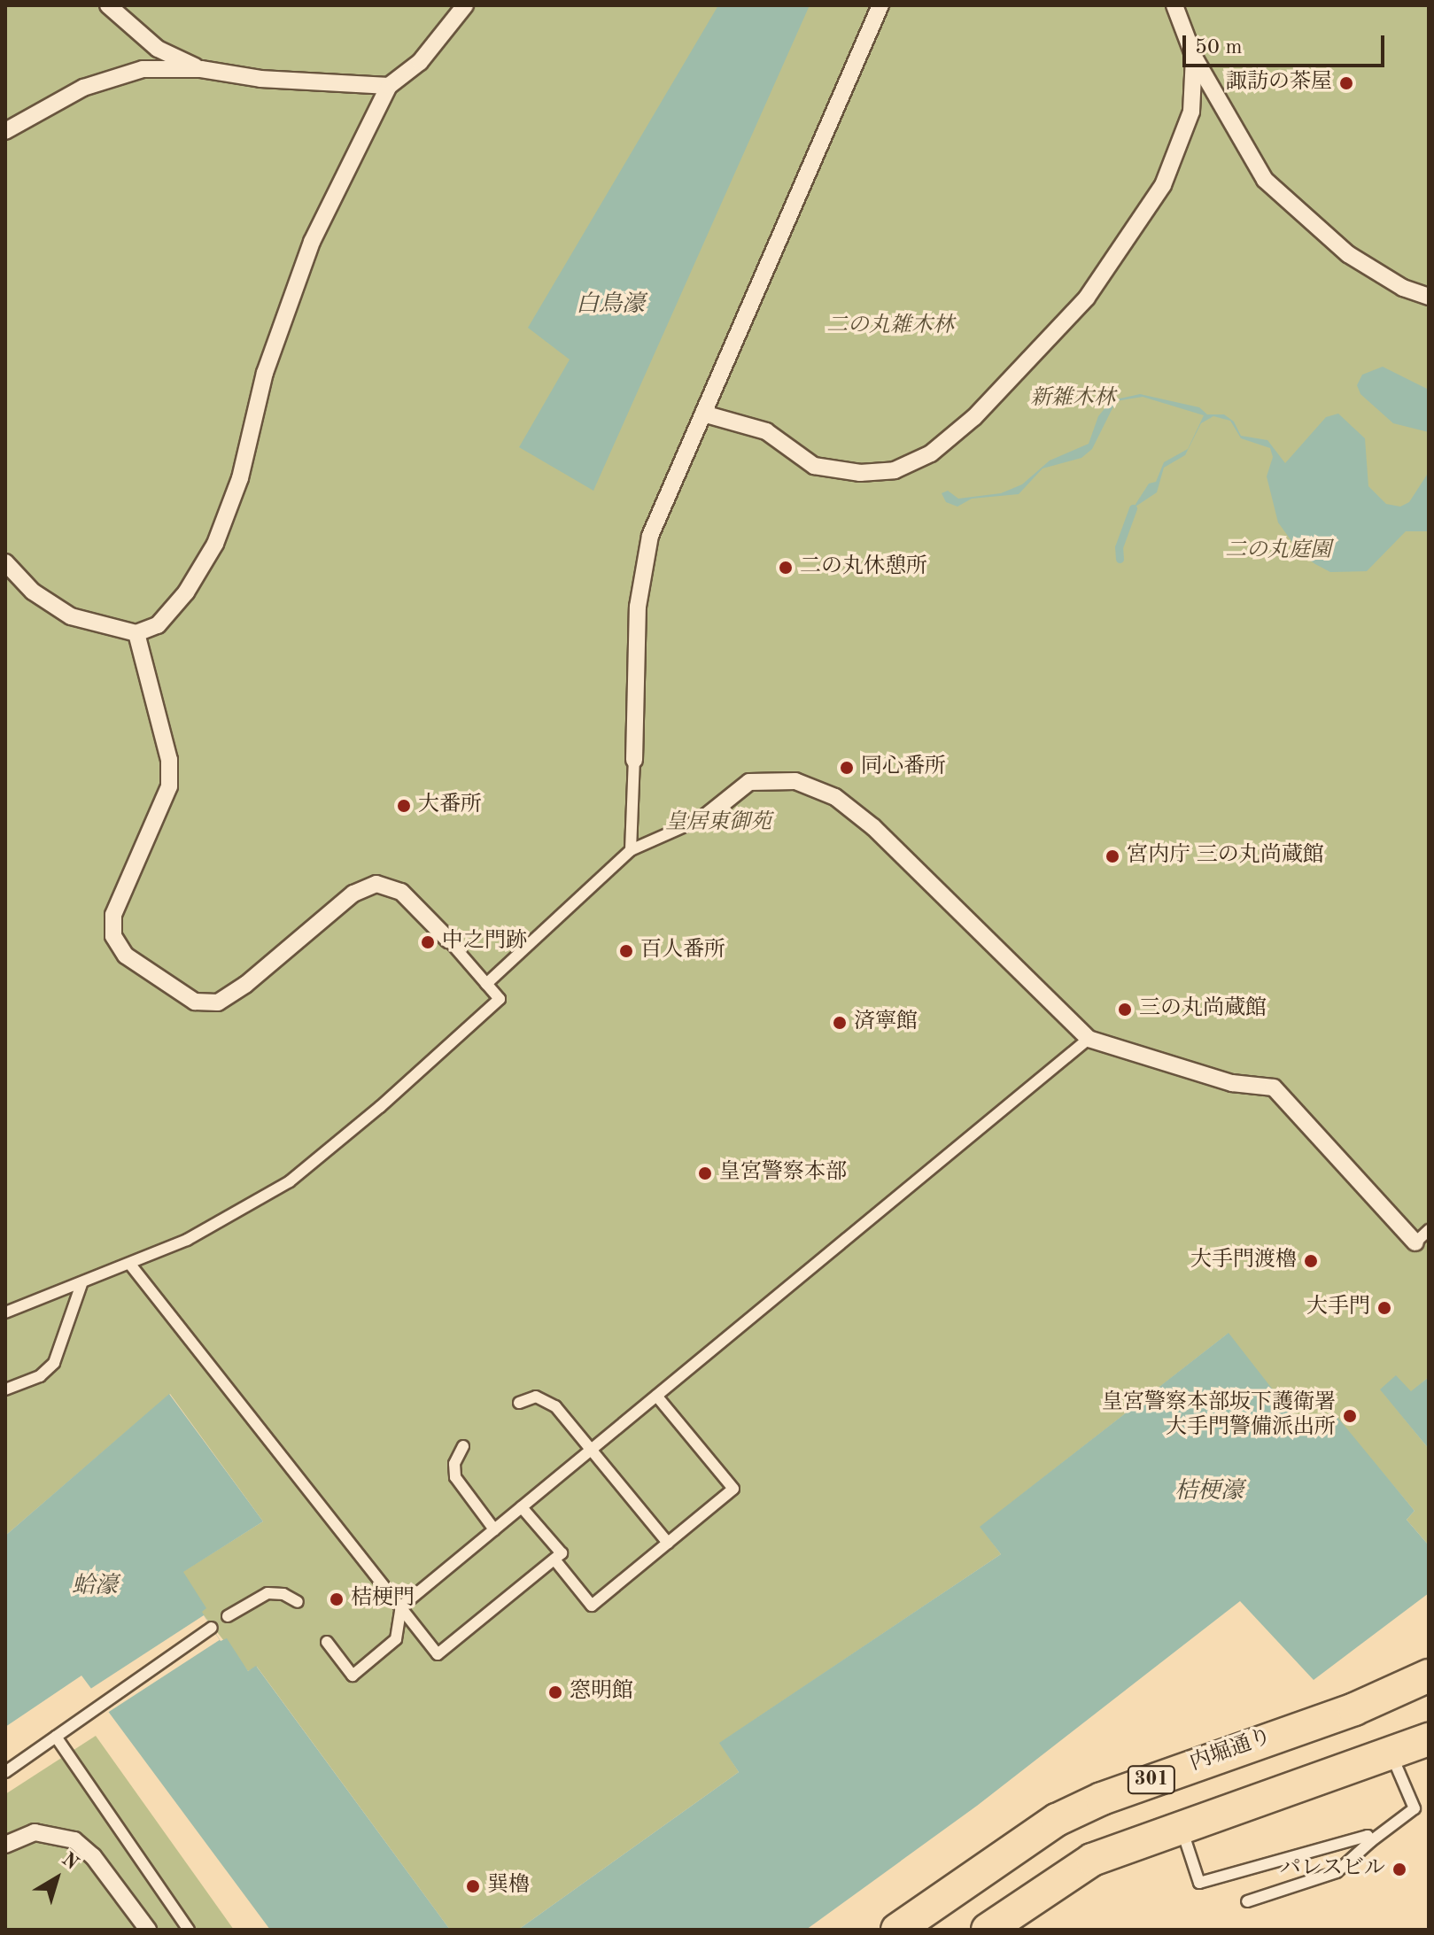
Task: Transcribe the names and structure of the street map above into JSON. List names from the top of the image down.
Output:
{
  "streets": {
    "main road": ["内堀通り", "301"]
  },
  "water": ["白鳥濠", "桔梗濠", "蛤濠"],
  "parks": [
    "二の丸雑木林",
    "新雑木林",
    "二の丸庭園",
    "皇居東御苑"
  ],
  "places": [
    "諏訪の茶屋",
    "二の丸休憩所",
    "同心番所",
    "大番所",
    "宮内庁 三の丸尚蔵館",
    "中之門跡",
    "百人番所",
    "三の丸尚蔵館",
    "済寧館",
    "皇宮警察本部",
    "大手門渡櫓",
    "大手門",
    "皇宮警察本部坂下護衛署 大手門警備派出所",
    "桔梗門",
    "窓明館",
    "パレスビル",
    "巽櫓"
  ],
  "scale_bar": "50 m",
  "north": "top right"
}
